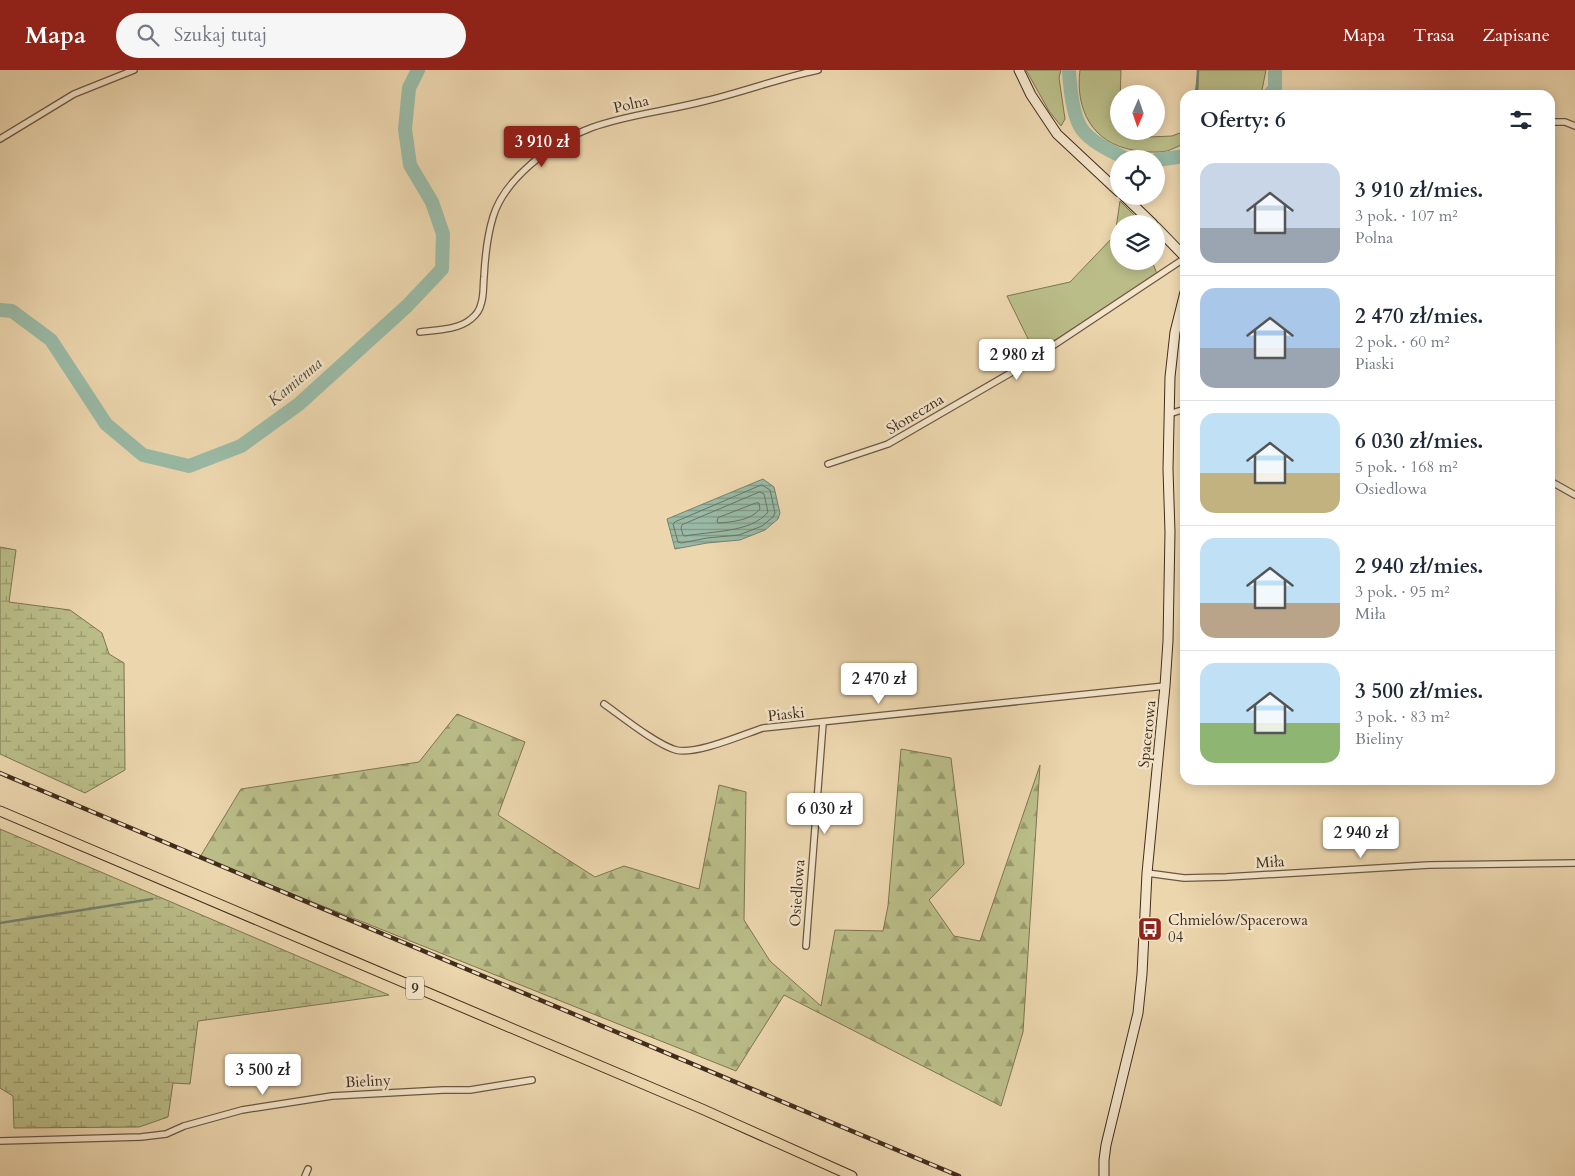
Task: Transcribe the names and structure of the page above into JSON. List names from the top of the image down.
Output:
{
  "streets": {
    "main road": ["9"],
    "street": [
      "Polna",
      "Słoneczna",
      "Piaski",
      "Spacerowa",
      "Miła",
      "Osiedlowa",
      "Bieliny"
    ]
  },
  "crossings": [
    ["Piaski", "Spacerowa"],
    ["Piaski", "Osiedlowa"],
    ["Spacerowa", "Miła"]
  ],
  "water": ["Kamienna"],
  "places": {
    "bus stop": ["Chmielów/Spacerowa 04"]
  },
  "north": "bottom",
  "page": {
    "header": "Mapa",
    "search": "Szukaj tutaj",
    "nav": ["Mapa", "Trasa", "Zapisane"],
    "heading": "Oferty: 6",
    "price": [
      "3 910 zł",
      "2 980 zł",
      "2 470 zł",
      "6 030 zł",
      "2 940 zł",
      "3 500 zł"
    ],
    "list": [
      {
        "name": "3 910 zł/mies.",
        "note": "3 pok. · 107 m² · Polna"
      },
      {
        "name": "2 470 zł/mies.",
        "note": "2 pok. · 60 m² · Piaski"
      },
      {
        "name": "6 030 zł/mies.",
        "note": "5 pok. · 168 m² · Osiedlowa"
      },
      {
        "name": "2 940 zł/mies.",
        "note": "3 pok. · 95 m² · Miła"
      },
      {
        "name": "3 500 zł/mies.",
        "note": "3 pok. · 83 m² · Bieliny"
      }
    ]
  }
}
